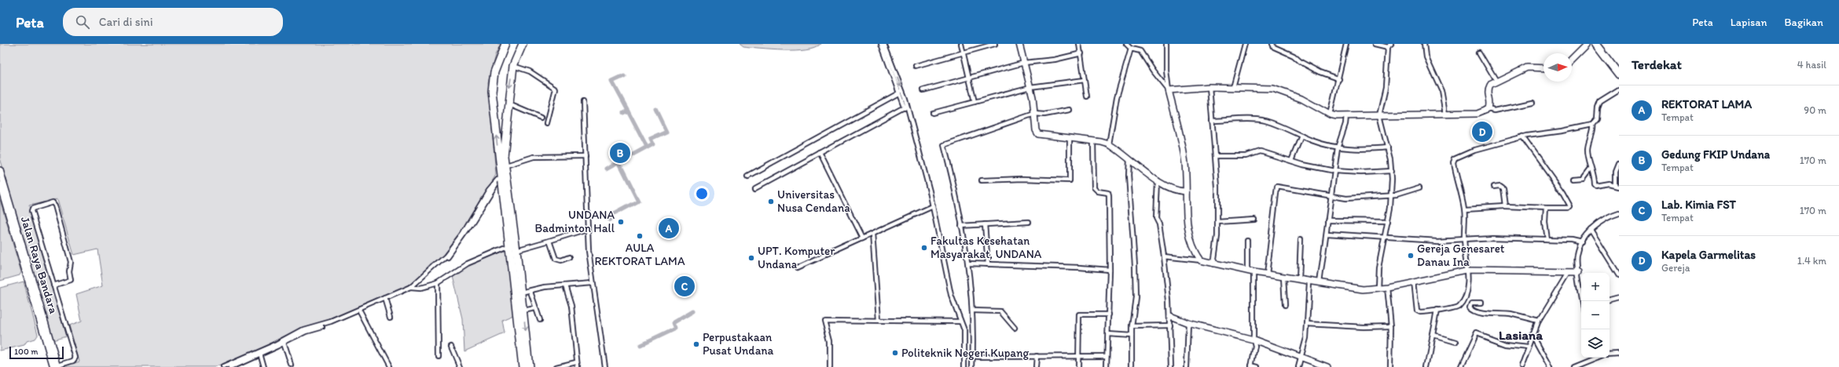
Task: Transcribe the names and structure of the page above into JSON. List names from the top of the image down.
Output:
{
  "streets": {
    "street": ["Jalan Raya Bandara"]
  },
  "districts": ["Lasiana"],
  "places": [
    "Universitas Nusa Cendana",
    "UNDANA Badminton Hall",
    "AULA REKTORAT LAMA",
    "Fakultas Kesehatan Masyarakat, UNDANA",
    "Gereja Genesaret Danau Ina",
    "UPT. Komputer Undana",
    "Perpustakaan Pusat Undana",
    "Politeknik Negeri Kupang"
  ],
  "scale_bar": "100 m",
  "north": "right",
  "page": {
    "header": "Peta",
    "search": "Cari di sini",
    "nav": ["Peta", "Lapisan", "Bagikan"],
    "heading": ["Terdekat", "4 hasil"],
    "list": [
      {
        "mark": "A",
        "name": "REKTORAT LAMA",
        "note": "Tempat",
        "value": "90 m"
      },
      {
        "mark": "B",
        "name": "Gedung FKIP Undana",
        "note": "Tempat",
        "value": "170 m"
      },
      {
        "mark": "C",
        "name": "Lab. Kimia FST",
        "note": "Tempat",
        "value": "170 m"
      },
      {
        "mark": "D",
        "name": "Kapela Garmelitas",
        "note": "Gereja",
        "value": "1.4 km"
      }
    ],
    "pins": [
      "D",
      "B",
      "A",
      "C"
    ],
    "map_buttons": ["+", "−"],
    "scale": "100 m"
  }
}
